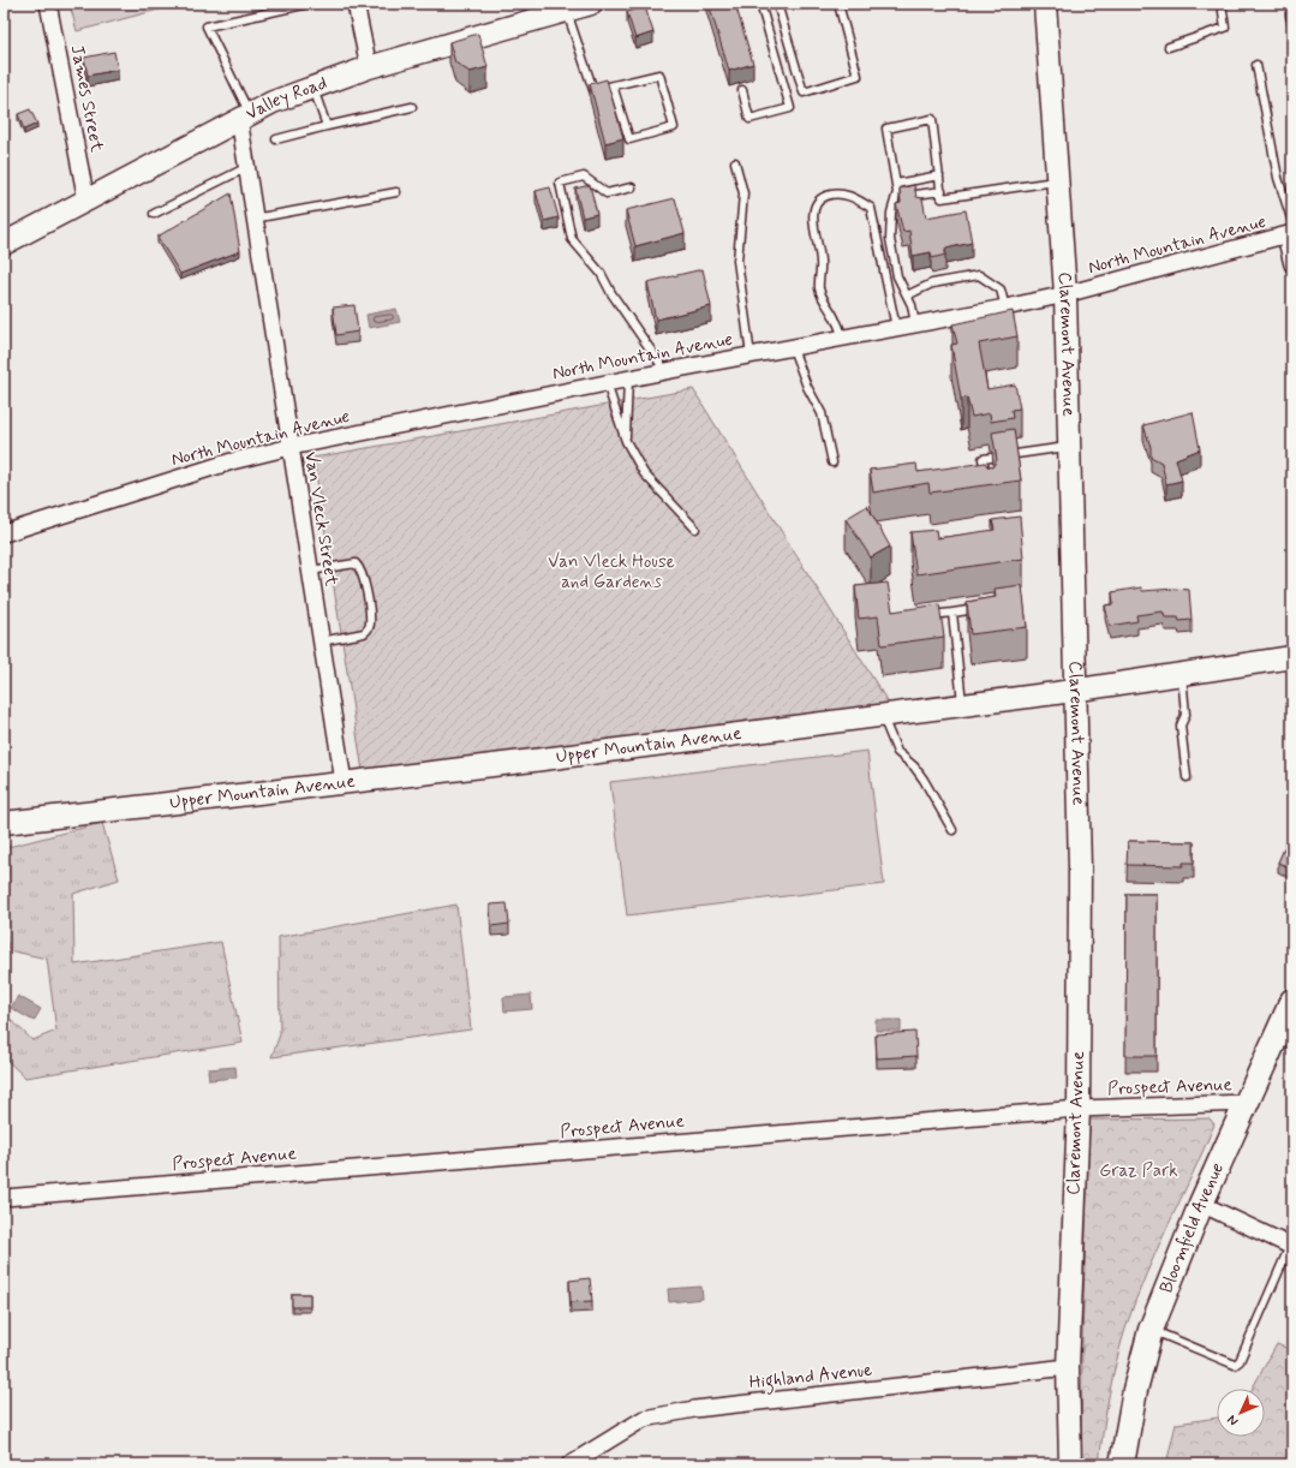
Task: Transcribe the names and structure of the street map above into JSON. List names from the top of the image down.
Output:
{
  "streets": {
    "main road": ["Bloomfield Avenue"],
    "street": [
      "James Street",
      "Valley Road",
      "North Mountain Avenue",
      "Claremont Avenue",
      "Van Vleck Street",
      "Upper Mountain Avenue",
      "Prospect Avenue",
      "Highland Avenue"
    ]
  },
  "crossings": [
    ["James Street", "Valley Road"],
    ["Valley Road", "Van Vleck Street"],
    ["North Mountain Avenue", "Claremont Avenue"],
    ["North Mountain Avenue", "Van Vleck Street"],
    ["Claremont Avenue", "Upper Mountain Avenue"],
    ["Claremont Avenue", "Prospect Avenue"],
    ["Claremont Avenue", "Highland Avenue"],
    ["Van Vleck Street", "Upper Mountain Avenue"],
    ["Prospect Avenue", "Bloomfield Avenue"]
  ],
  "parks": ["Van Vleck House and Gardens", "Graz Park"],
  "north": "bottom left"
}
